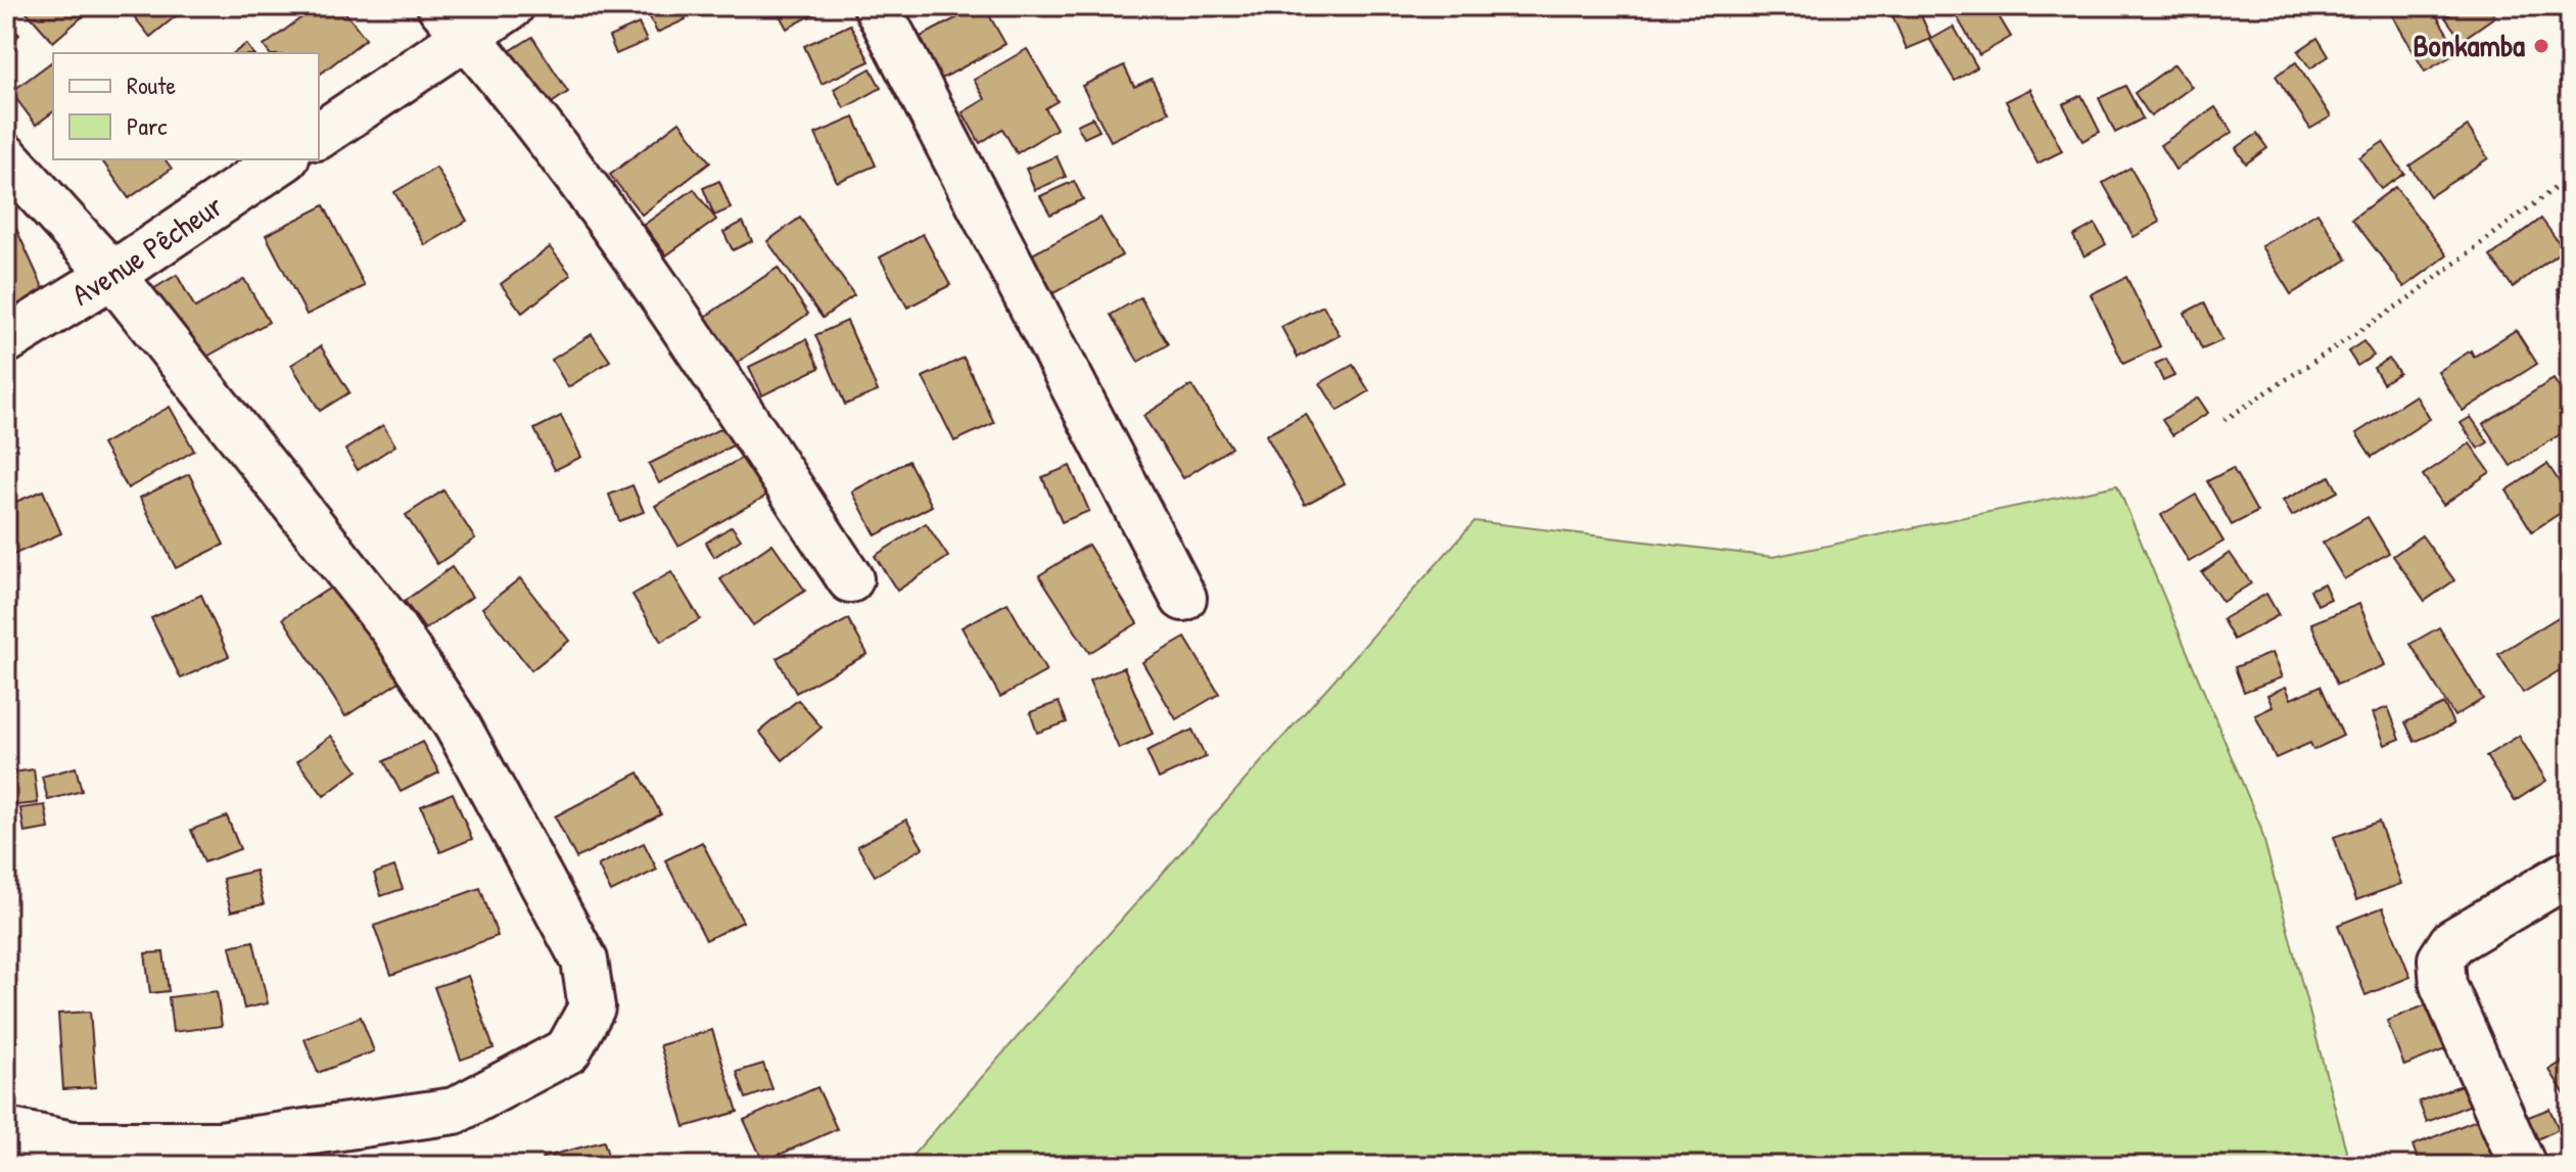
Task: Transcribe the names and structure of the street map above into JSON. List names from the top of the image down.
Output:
{
  "streets": {
    "street": ["Avenue Pêcheur"]
  },
  "places": ["Bonkamba"],
  "legend": ["Route", "Parc"]
}
